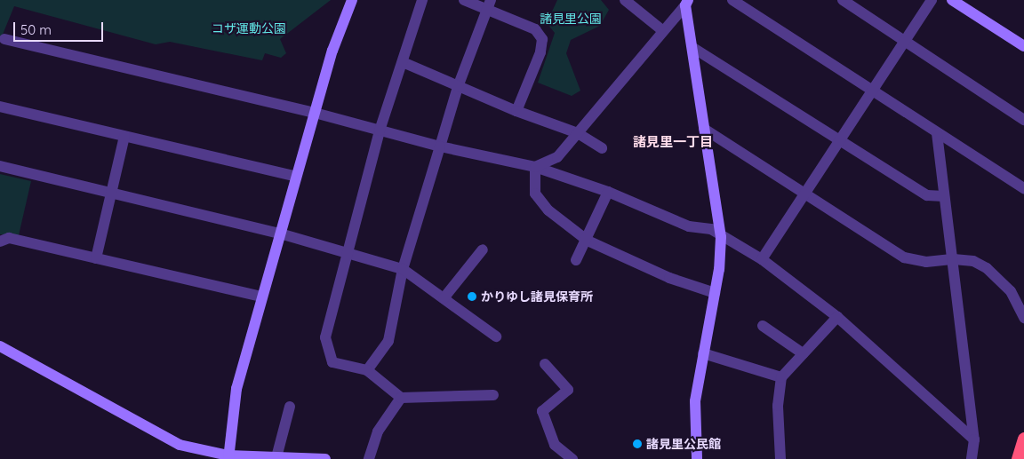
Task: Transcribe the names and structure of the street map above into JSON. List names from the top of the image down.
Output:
{
  "districts": ["諸見里一丁目"],
  "parks": ["諸見里公園", "コザ運動公園"],
  "places": ["かりゆし諸見保育所", "諸見里公民館"],
  "scale_bar": "50 m"
}
